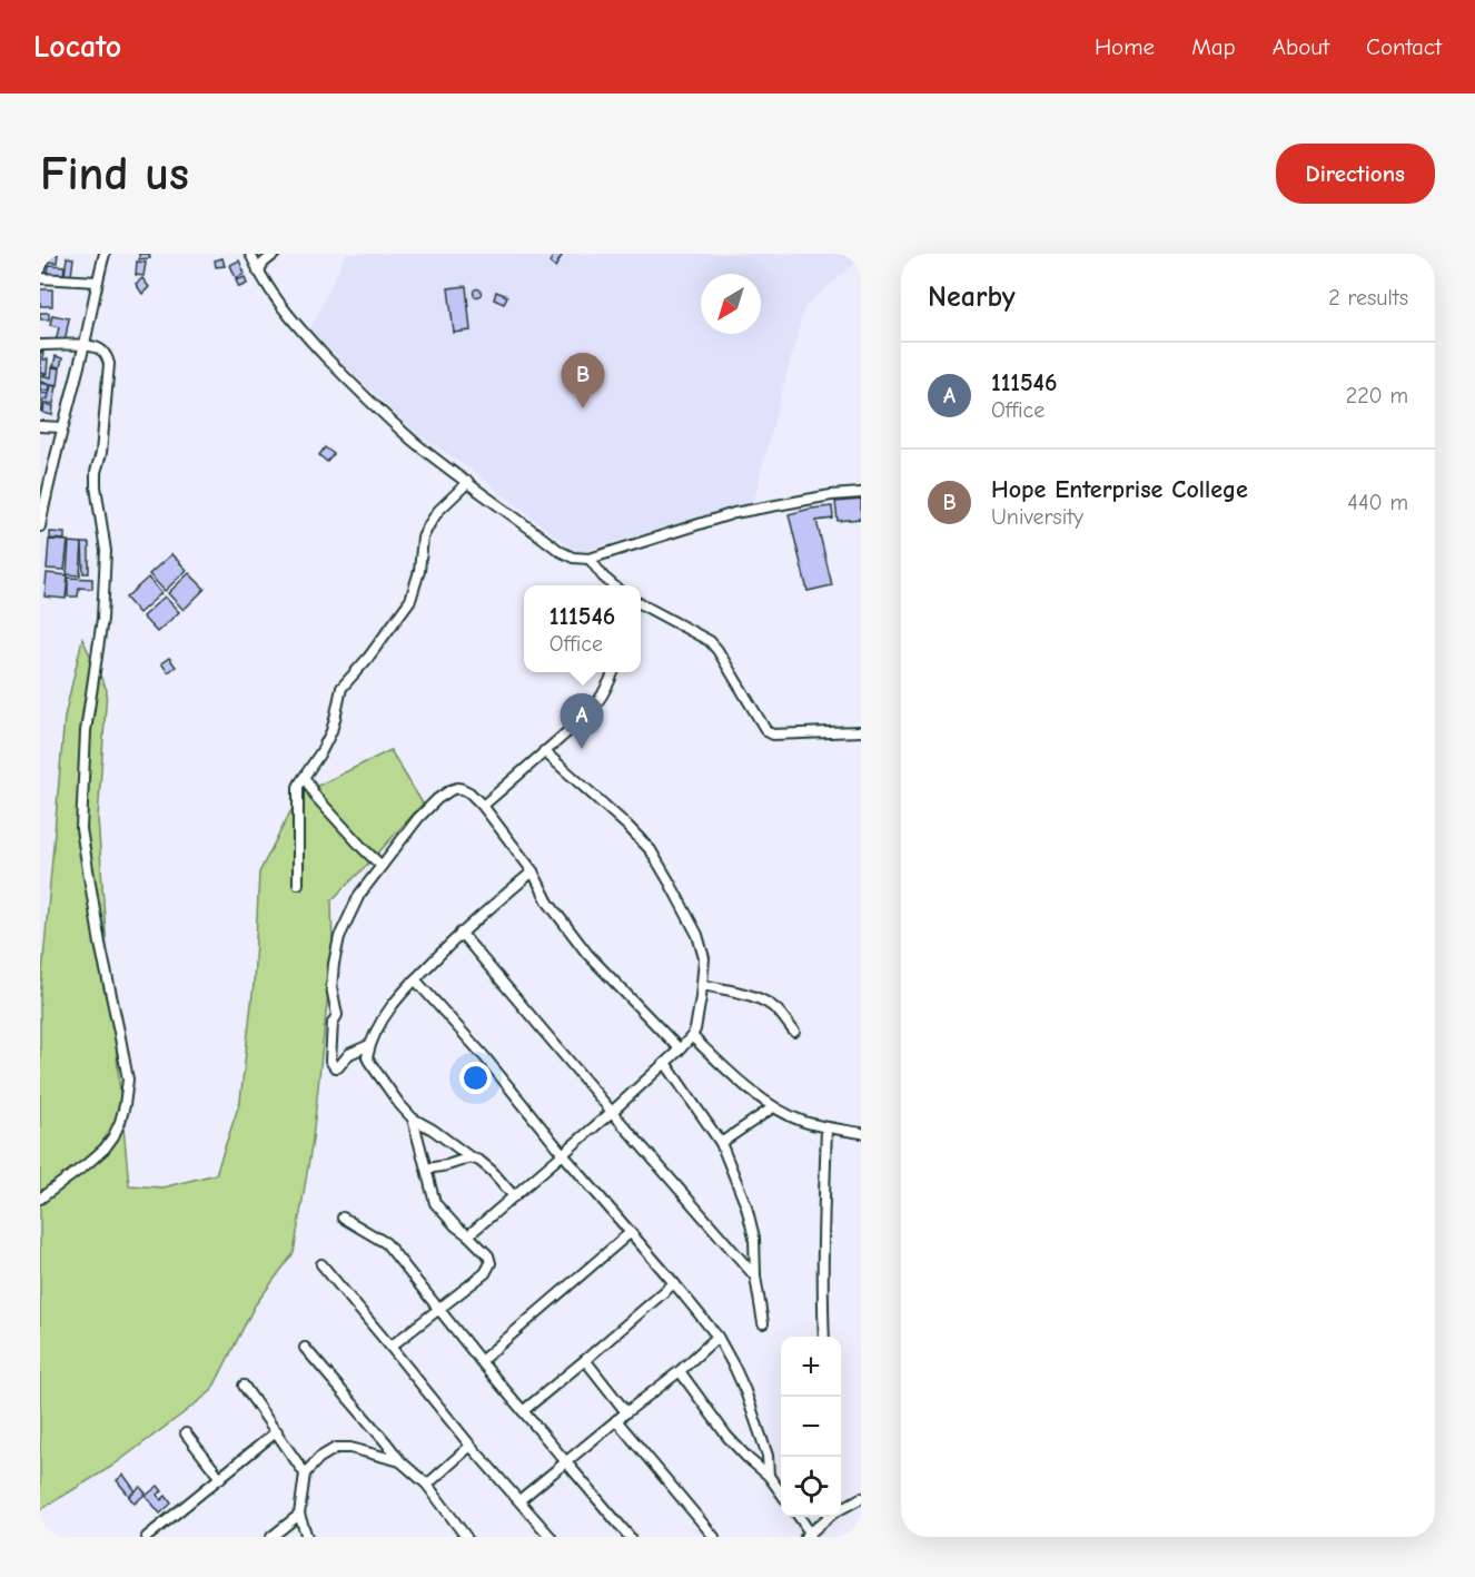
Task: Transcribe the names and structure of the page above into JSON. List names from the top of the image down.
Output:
{
  "north": "bottom left",
  "page": {
    "header": "Locato",
    "nav": [
      "Home",
      "Map",
      "About",
      "Contact"
    ],
    "buttons": "Directions",
    "title": "Find us",
    "heading": ["Nearby", "2 results"],
    "list": [
      {
        "mark": "A",
        "name": "111546",
        "note": "Office",
        "value": "220 m"
      },
      {
        "mark": "B",
        "name": "Hope Enterprise College",
        "note": "University",
        "value": "440 m"
      }
    ],
    "pins": ["B", "A"],
    "popup": ["111546", "Office"],
    "map_buttons": ["+", "−"]
  }
}
